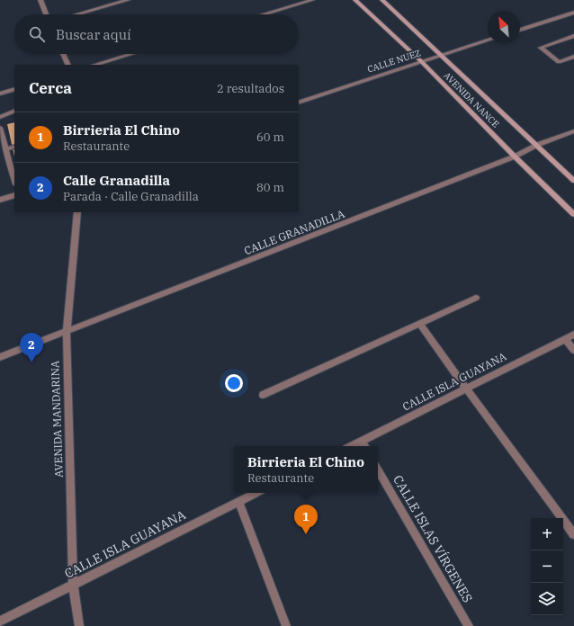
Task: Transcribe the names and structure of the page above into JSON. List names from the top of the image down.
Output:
{
  "streets": {
    "street": [
      "CALLE NUEZ",
      "AVENIDA NANCE",
      "CALLE GRANADILLA",
      "CALLE ISLA GUAYANA",
      "AVENIDA MANDARINA",
      "CALLE ISLAS VÍRGENES"
    ]
  },
  "crossings": [
    ["CALLE NUEZ", "AVENIDA NANCE"],
    ["AVENIDA NANCE", "CALLE GRANADILLA"],
    ["CALLE GRANADILLA", "AVENIDA MANDARINA"],
    ["CALLE ISLA GUAYANA", "AVENIDA MANDARINA"]
  ],
  "north": "top left",
  "page": {
    "search": "Buscar aquí",
    "heading": ["Cerca", "2 resultados"],
    "list": [
      {
        "mark": "1",
        "name": "Birrieria El Chino",
        "note": "Restaurante",
        "value": "60 m"
      },
      {
        "mark": "2",
        "name": "Calle Granadilla",
        "note": "Parada · Calle Granadilla",
        "value": "80 m"
      }
    ],
    "pins": ["2", "1"],
    "popup": ["Birrieria El Chino", "Restaurante"],
    "map_buttons": ["+", "−"]
  }
}
